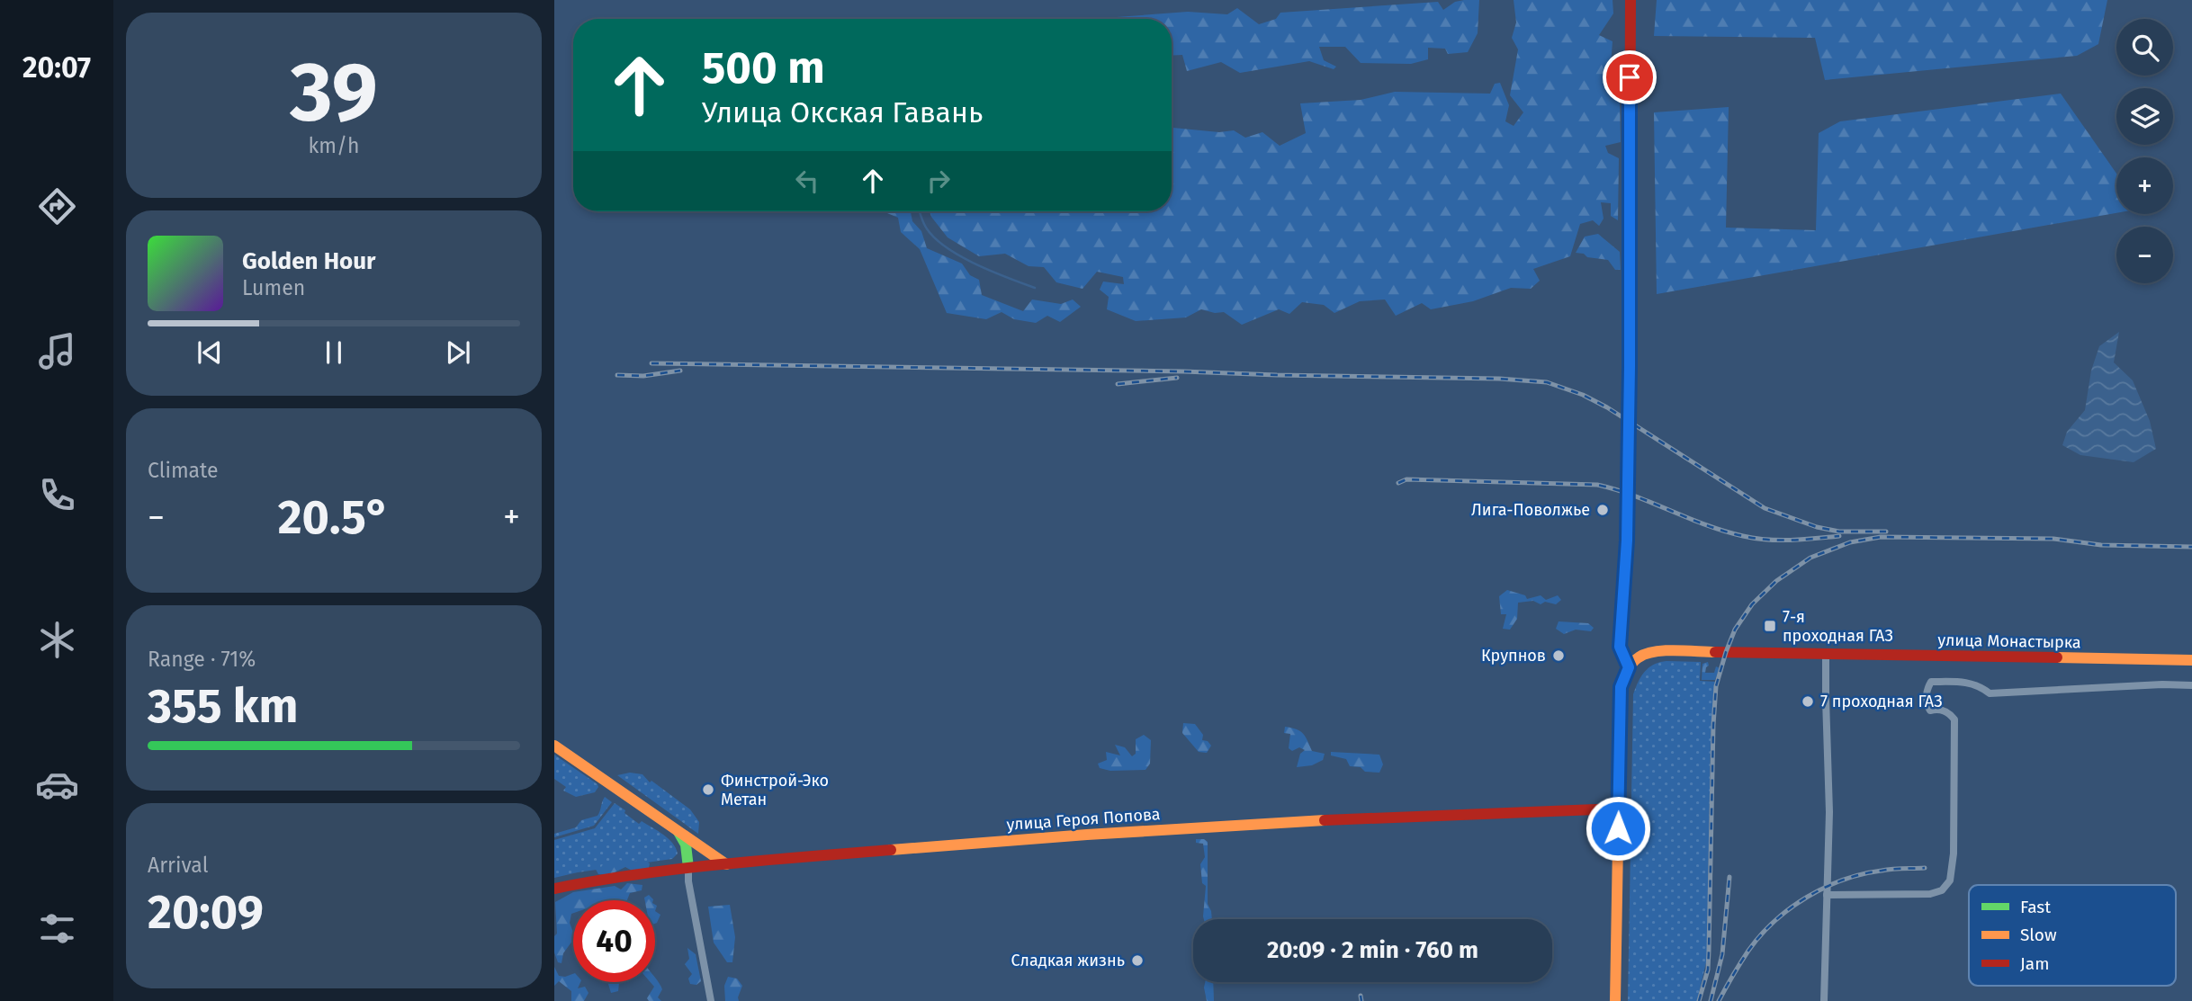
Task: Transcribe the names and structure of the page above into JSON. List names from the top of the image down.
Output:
{
  "streets": {
    "street": ["улица Монастырка", "улица Героя Попова"]
  },
  "places": {
    "other": [
      "Лига-Поволжье",
      "Крупнов",
      "7 проходная ГАЗ",
      "Финстрой-Эко Метан",
      "Сладкая жизнь"
    ],
    "transit": ["7-я проходная ГАЗ"]
  },
  "legend": ["Fast", "Slow", "Jam"],
  "page": {
    "tabs": "20:07",
    "tile": [
      ["39", "km/h"],
      "Climate",
      ["Range · 71%", "355 km"],
      ["Arrival", "20:09"]
    ],
    "map_buttons": ["+", "−"],
    "turn": ["500 m", "Улица Окская Гавань"],
    "song": ["Golden Hour", "Lumen"],
    "heat": ["−", "20.5°", "+"],
    "limit": "40",
    "trip": "20:09 · 2 min · 760 m"
  }
}
